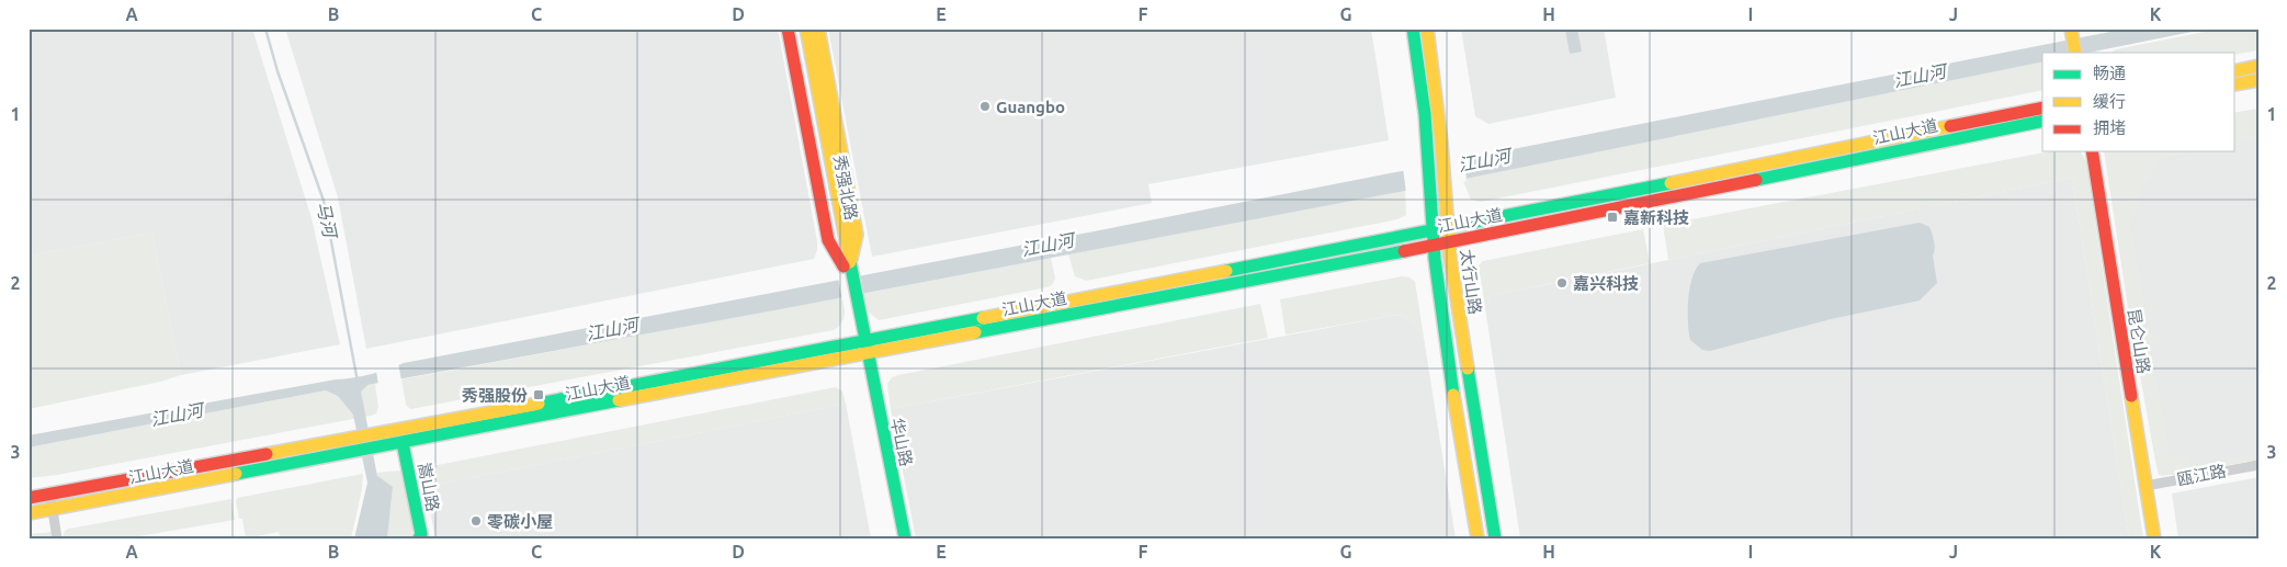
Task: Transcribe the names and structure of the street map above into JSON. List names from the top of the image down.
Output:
{
  "streets": {
    "main road": [
      "江山大道",
      "秀强北路",
      "太行山路",
      "昆仑山路",
      "华山路",
      "嵩山路"
    ],
    "street": ["瓯江路"]
  },
  "crossings": [
    ["江山大道", "秀强北路"],
    ["江山大道", "太行山路"],
    ["江山大道", "华山路"],
    ["江山大道", "嵩山路"],
    ["秀强北路", "华山路"],
    ["昆仑山路", "瓯江路"]
  ],
  "water": ["江山河", "马河"],
  "places": {
    "other": ["Guangbo", "嘉兴科技", "零碳小屋"],
    "transit": ["嘉新科技", "秀强股份"]
  },
  "legend": ["畅通", "缓行", "拥堵"],
  "grid": {
    "columns": [
      "A",
      "B",
      "C",
      "D",
      "E",
      "F",
      "G",
      "H",
      "I",
      "J",
      "K"
    ],
    "rows": ["1", "2", "3"]
  }
}
